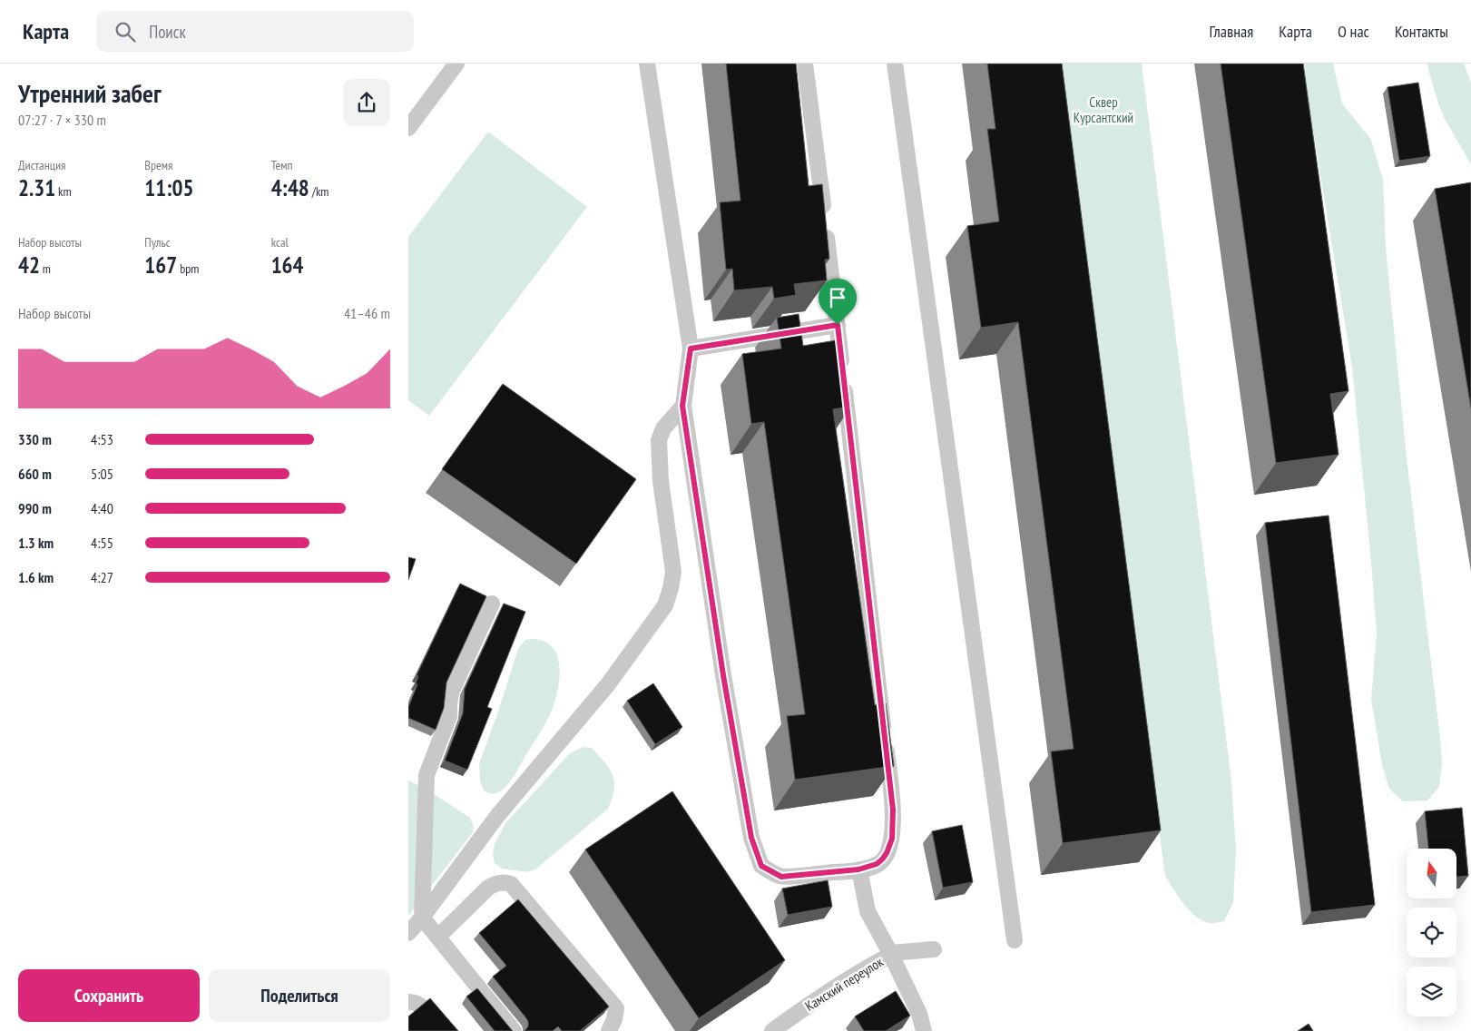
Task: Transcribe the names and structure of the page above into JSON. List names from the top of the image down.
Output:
{
  "streets": {
    "lane": ["Камский переулок"]
  },
  "parks": ["Сквер Курсантский"],
  "north": "top",
  "page": {
    "header": "Карта",
    "search": "Поиск",
    "nav": [
      "Главная",
      "Карта",
      "О нас",
      "Контакты"
    ],
    "heading": ["Утренний забег", "07:27 · 7 × 330 m"],
    "stats": [
      ["Дистанция", "2.31 km"],
      ["Время", "11:05"],
      ["Темп", "4:48 /km"],
      ["Набор высоты", "42 m"],
      ["Пульс", "167 bpm"],
      ["kcal", "164"]
    ],
    "chart": ["Набор высоты", "41–46 m"],
    "list": [
      {
        "name": "330 m",
        "note": "4:53"
      },
      {
        "name": "660 m",
        "note": "5:05"
      },
      {
        "name": "990 m",
        "note": "4:40"
      },
      {
        "name": "1.3 km",
        "note": "4:55"
      },
      {
        "name": "1.6 km",
        "note": "4:27"
      }
    ],
    "buttons": ["Сохранить", "Поделиться"]
  }
}
